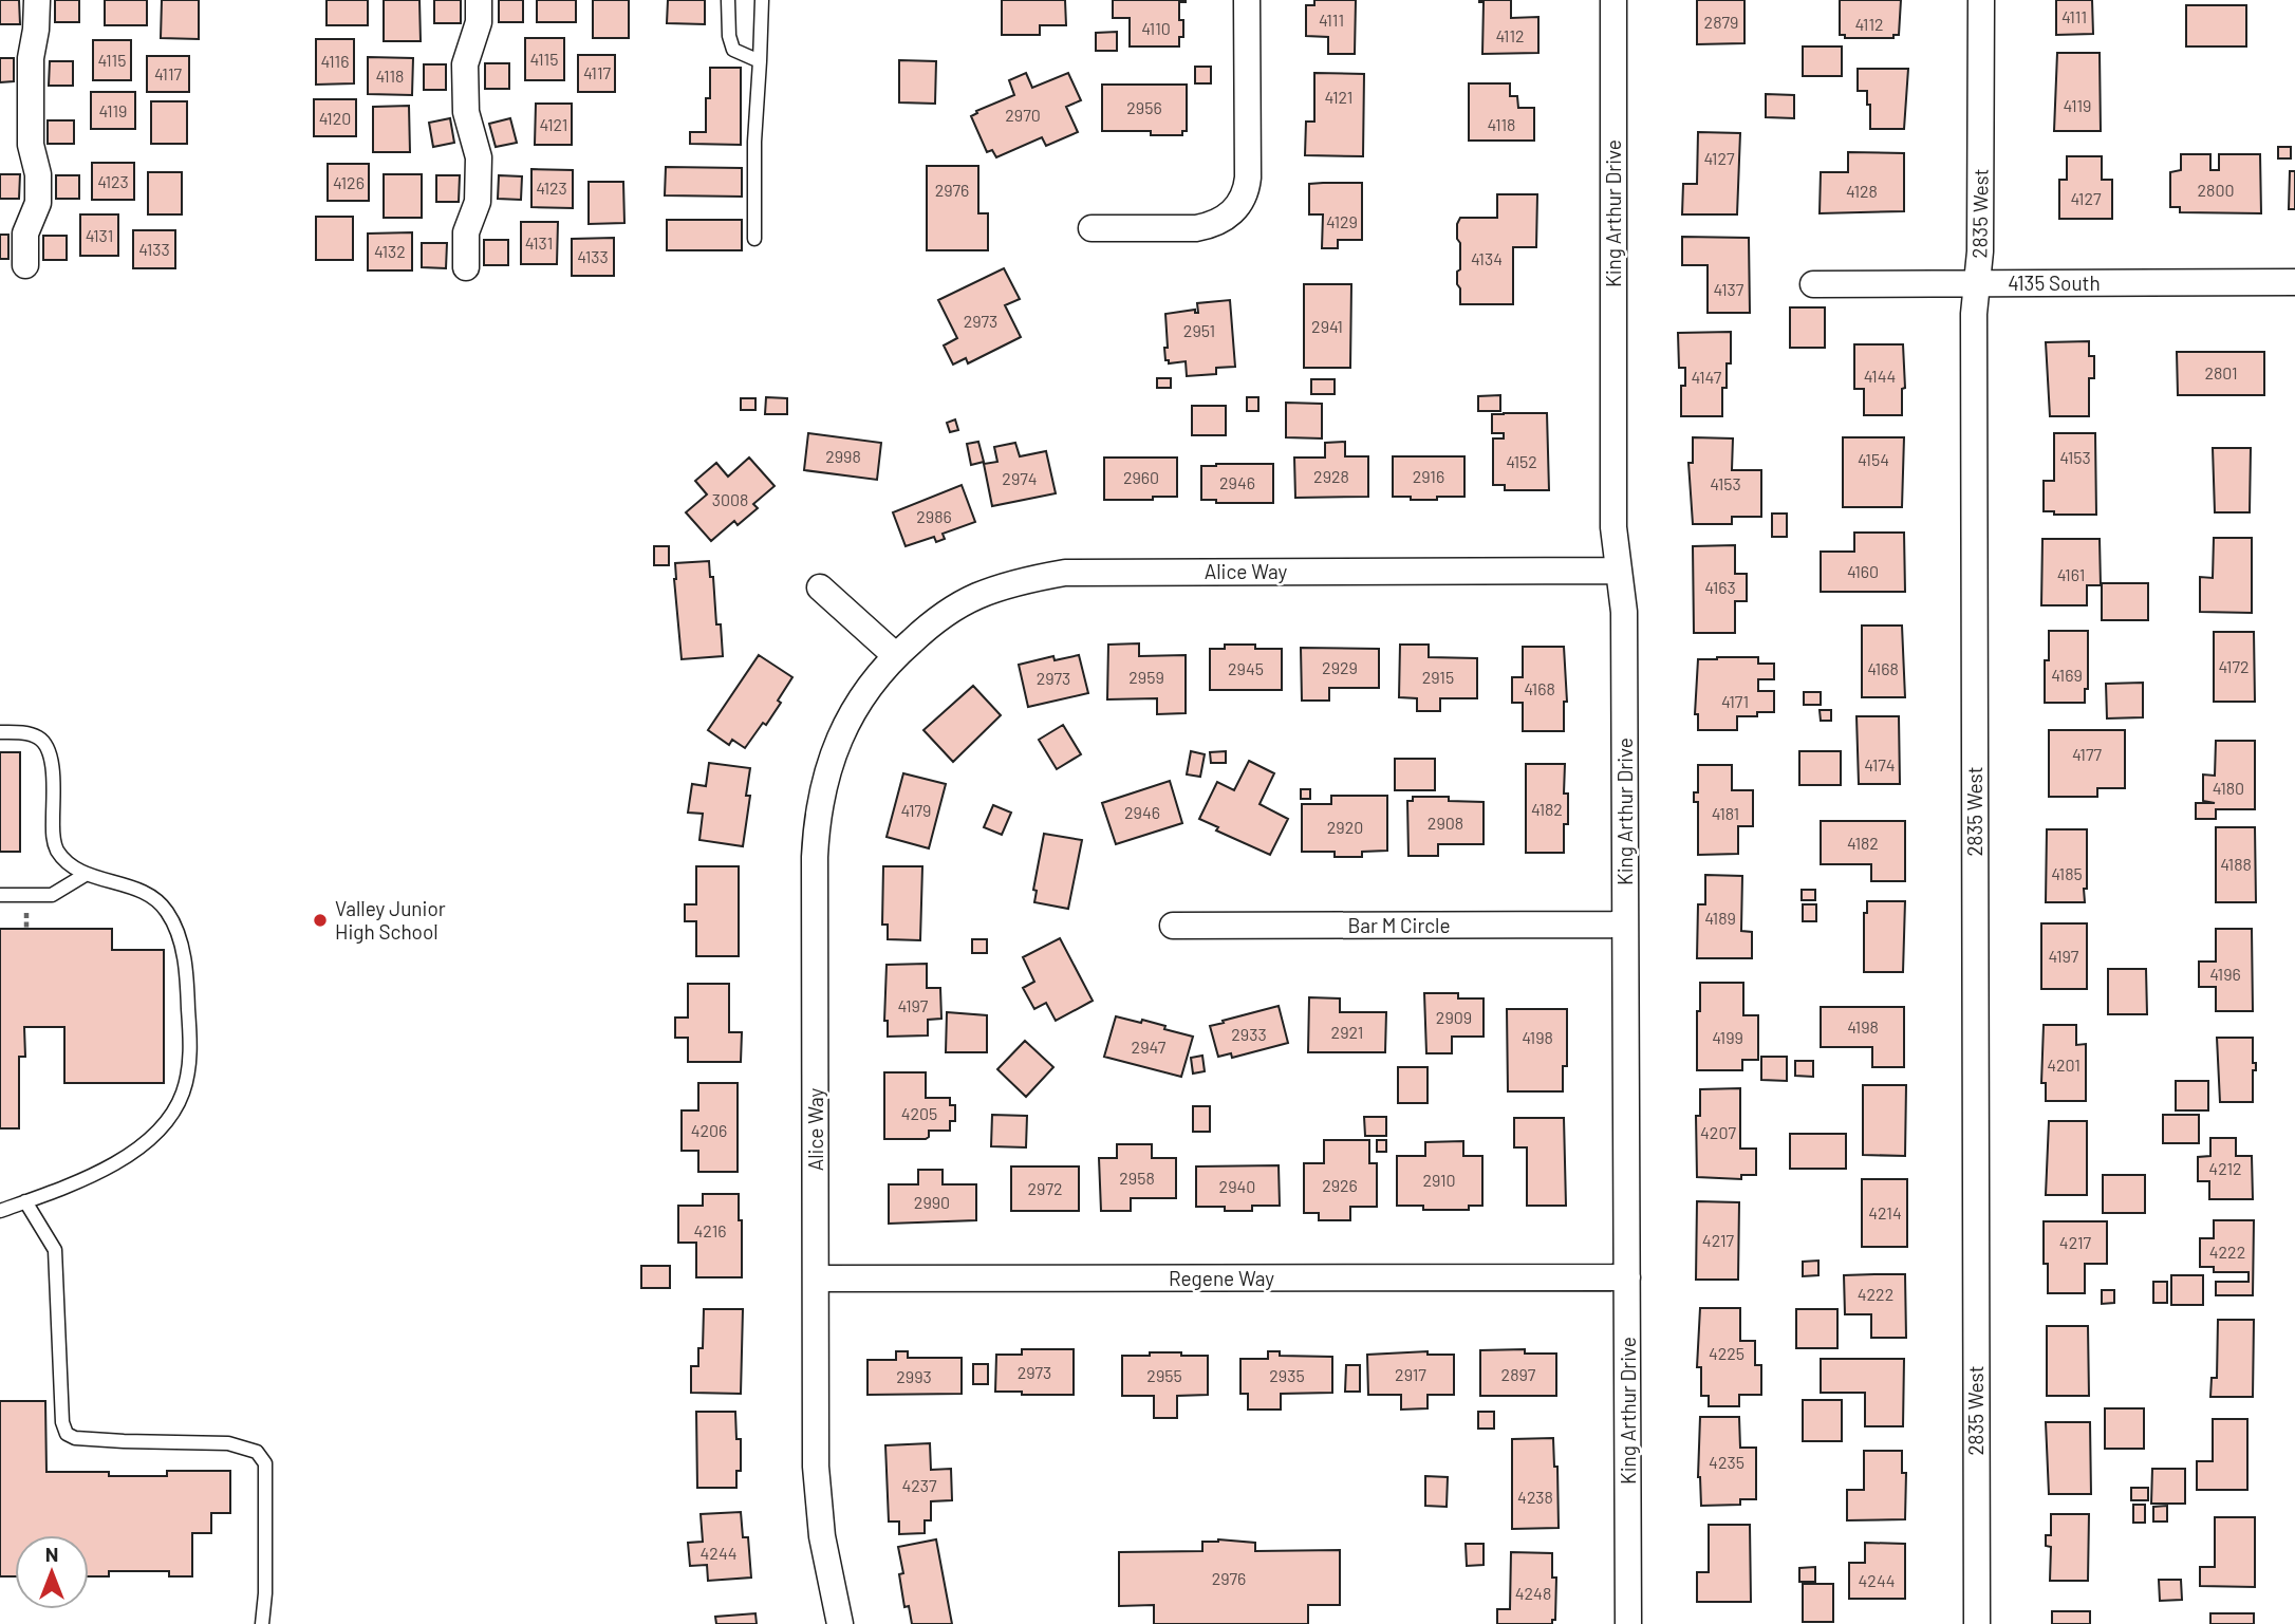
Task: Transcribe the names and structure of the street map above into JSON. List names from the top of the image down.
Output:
{
  "streets": {
    "street": [
      "King Arthur Drive",
      "2835 West",
      "4135 South",
      "Alice Way",
      "Bar M Circle",
      "Regene Way"
    ]
  },
  "crossings": [
    ["King Arthur Drive", "Alice Way"],
    ["King Arthur Drive", "Bar M Circle"],
    ["King Arthur Drive", "Regene Way"],
    ["2835 West", "4135 South"],
    ["Alice Way", "Regene Way"]
  ],
  "places": ["Valley Junior High School"],
  "house_numbers": [
    "4111",
    "4111",
    "2879",
    "4112",
    "4110",
    "4112",
    "4115",
    "4115",
    "4116",
    "4117",
    "4117",
    "4118",
    "4121",
    "4119",
    "2956",
    "4119",
    "2970",
    "4120",
    "4121",
    "4118",
    "4127",
    "4123",
    "4126",
    "4123",
    "2976",
    "2800",
    "4128",
    "4127",
    "4129",
    "4131",
    "4131",
    "4133",
    "4132",
    "4133",
    "4134",
    "4137",
    "2973",
    "2941",
    "2951",
    "2801",
    "4144",
    "4147",
    "2998",
    "4153",
    "4154",
    "4152",
    "2928",
    "2916",
    "2960",
    "2974",
    "2946",
    "4153",
    "3008",
    "2986",
    "4160",
    "4161",
    "4163",
    "4172",
    "2929",
    "2945",
    "4168",
    "4169",
    "2959",
    "2915",
    "2973",
    "4168",
    "4171",
    "4177",
    "4174",
    "4180",
    "4182",
    "4179",
    "2946",
    "4181",
    "2908",
    "2920",
    "4182",
    "4188",
    "4185",
    "4189",
    "4197",
    "4196",
    "4197",
    "2909",
    "4198",
    "2921",
    "2933",
    "4198",
    "4199",
    "2947",
    "4201",
    "4205",
    "4206",
    "4207",
    "4212",
    "2958",
    "2910",
    "2926",
    "2940",
    "2972",
    "2990",
    "4214",
    "4216",
    "4217",
    "4217",
    "4222",
    "4222",
    "4225",
    "2973",
    "2917",
    "2897",
    "2955",
    "2935",
    "2993",
    "4235",
    "4237",
    "4238",
    "4244",
    "2976",
    "4244",
    "4248"
  ],
  "north": "top"
}
